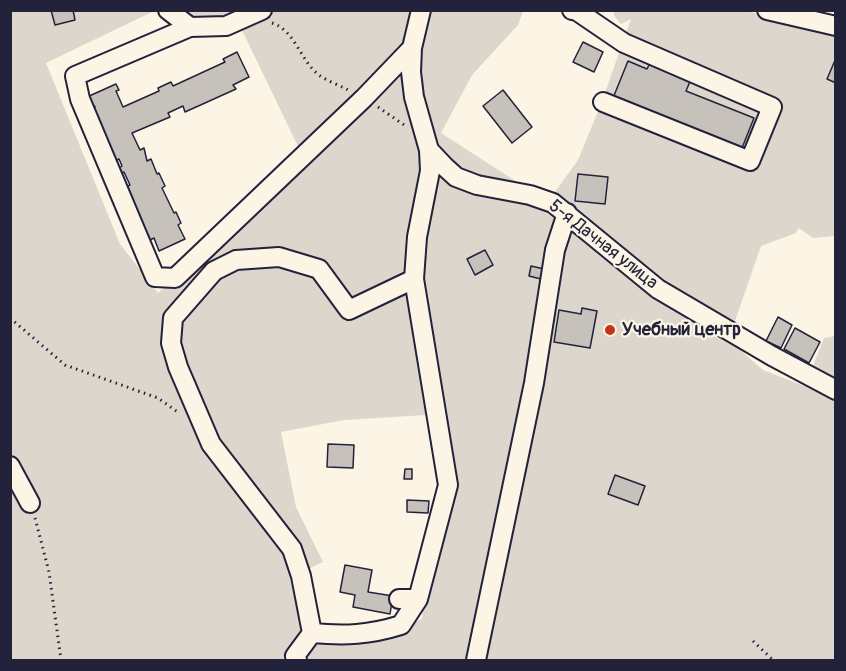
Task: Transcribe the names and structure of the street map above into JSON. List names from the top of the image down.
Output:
{
  "streets": {
    "street": ["5-я Дачная улица"]
  },
  "places": ["Учебный центр"]
}
